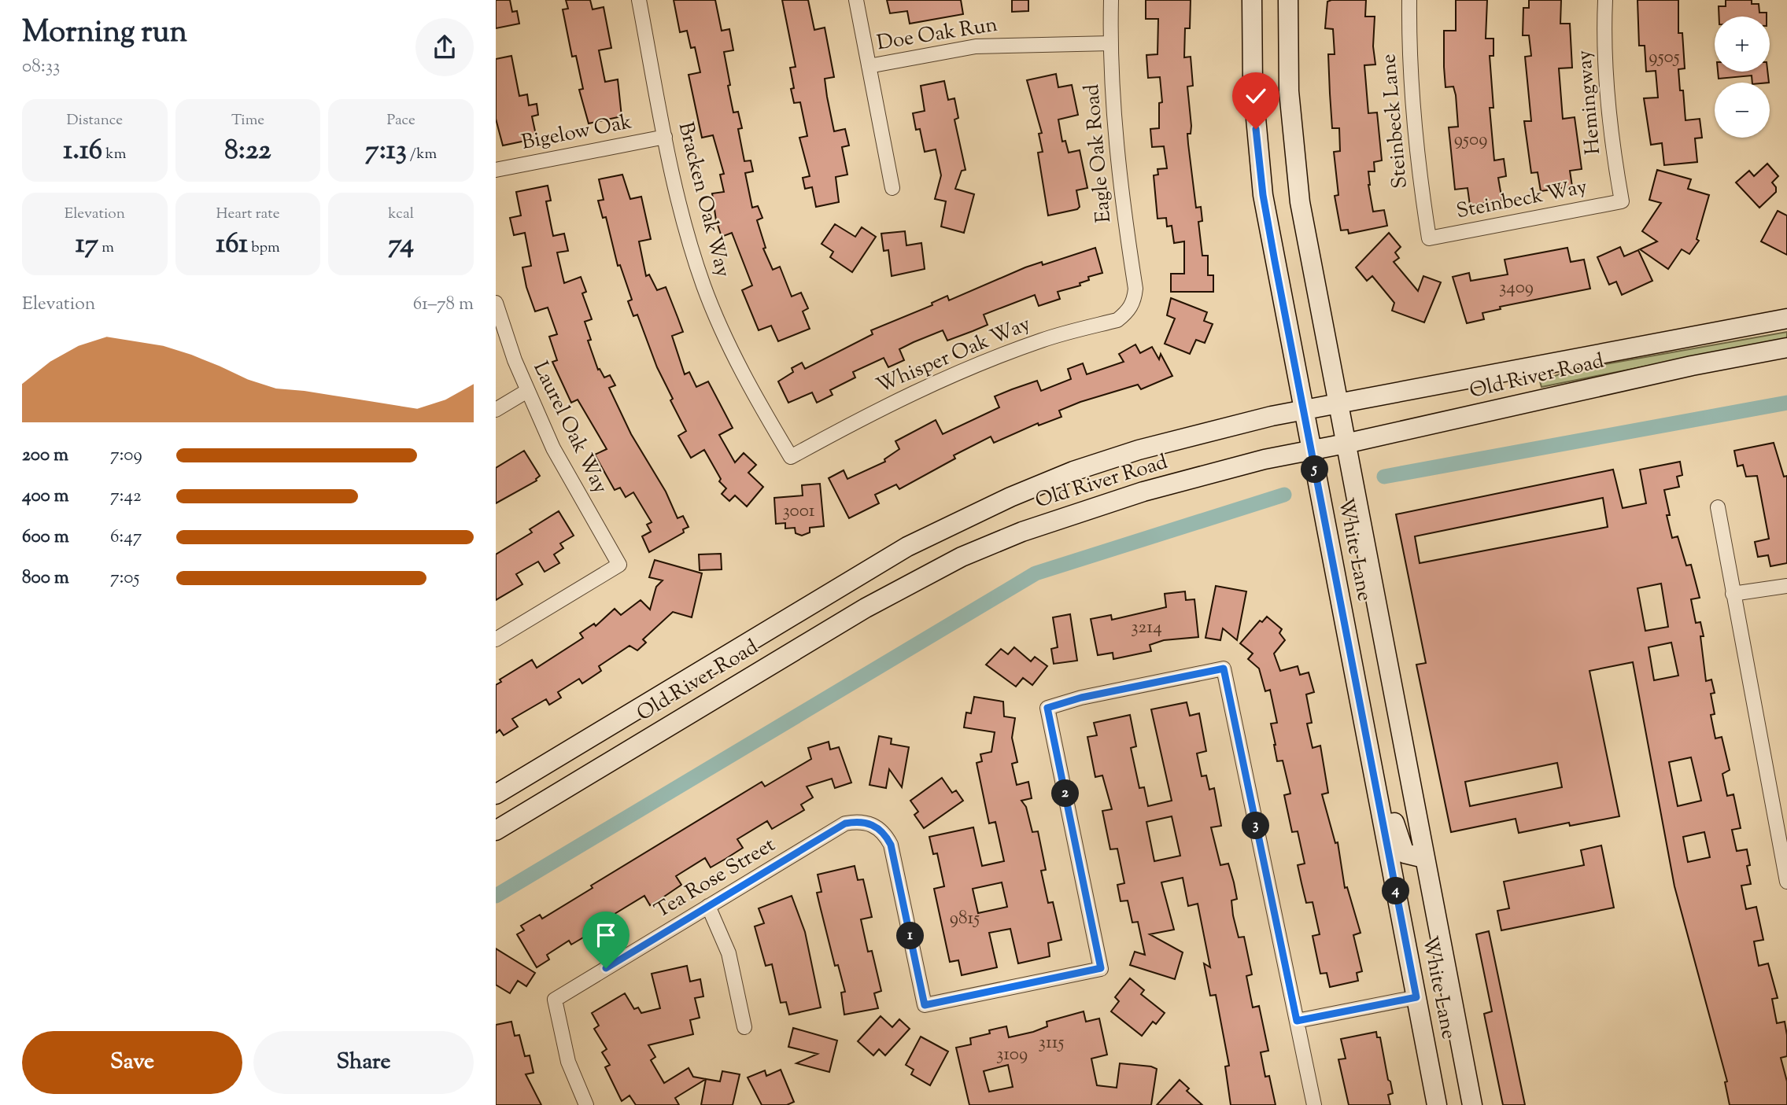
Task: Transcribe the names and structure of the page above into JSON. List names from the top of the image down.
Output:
{
  "streets": {
    "main road": ["Old River Road", "White Lane"],
    "street": [
      "Doe Oak Run",
      "Hemingway",
      "Steinbeck Lane",
      "Bigelow Oak",
      "Eagle Oak Road",
      "Bracken Oak Way",
      "Steinbeck Way",
      "Whisper Oak Way",
      "Laurel Oak Way",
      "Tea Rose Street"
    ]
  },
  "crossings": [
    ["Doe Oak Run", "Eagle Oak Road"],
    ["Hemingway", "Steinbeck Way"],
    ["Steinbeck Lane", "Steinbeck Way"],
    ["Bigelow Oak", "Bracken Oak Way"],
    ["Eagle Oak Road", "Whisper Oak Way"],
    ["Bracken Oak Way", "Whisper Oak Way"],
    ["Old River Road", "White Lane"]
  ],
  "house_numbers": [
    "9505",
    "9509",
    "3409",
    "3001",
    "3214",
    "9815",
    "3115",
    "3109"
  ],
  "page": {
    "heading": ["Morning run", "08:33"],
    "map_buttons": ["+", "−"],
    "stats": [
      ["Distance", "1.16 km"],
      ["Time", "8:22"],
      ["Pace", "7:13 /km"],
      ["Elevation", "17 m"],
      ["Heart rate", "161 bpm"],
      ["kcal", "74"]
    ],
    "chart": ["Elevation", "61–78 m"],
    "list": [
      {
        "name": "200 m",
        "note": "7:09"
      },
      {
        "name": "400 m",
        "note": "7:42"
      },
      {
        "name": "600 m",
        "note": "6:47"
      },
      {
        "name": "800 m",
        "note": "7:05"
      }
    ],
    "pins": [
      "5",
      "2",
      "3",
      "4",
      "1"
    ],
    "buttons": ["Save", "Share"]
  }
}
